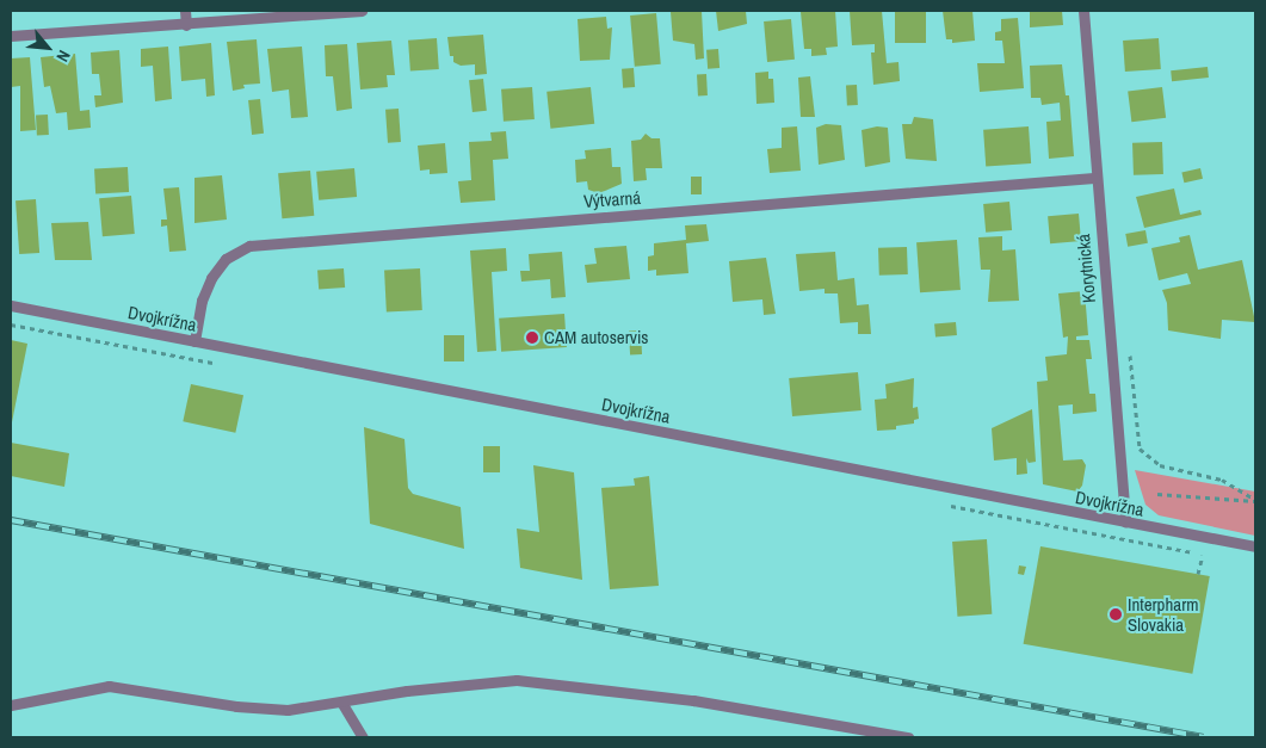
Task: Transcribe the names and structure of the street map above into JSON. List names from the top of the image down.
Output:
{
  "streets": {
    "street": ["Výtvarná", "Korytnická", "Dvojkrížna"]
  },
  "crossings": [
    ["Výtvarná", "Korytnická"],
    ["Výtvarná", "Dvojkrížna"],
    ["Korytnická", "Dvojkrížna"]
  ],
  "places": ["CAM autoservis", "Interpharm Slovakia"],
  "north": "bottom right"
}
